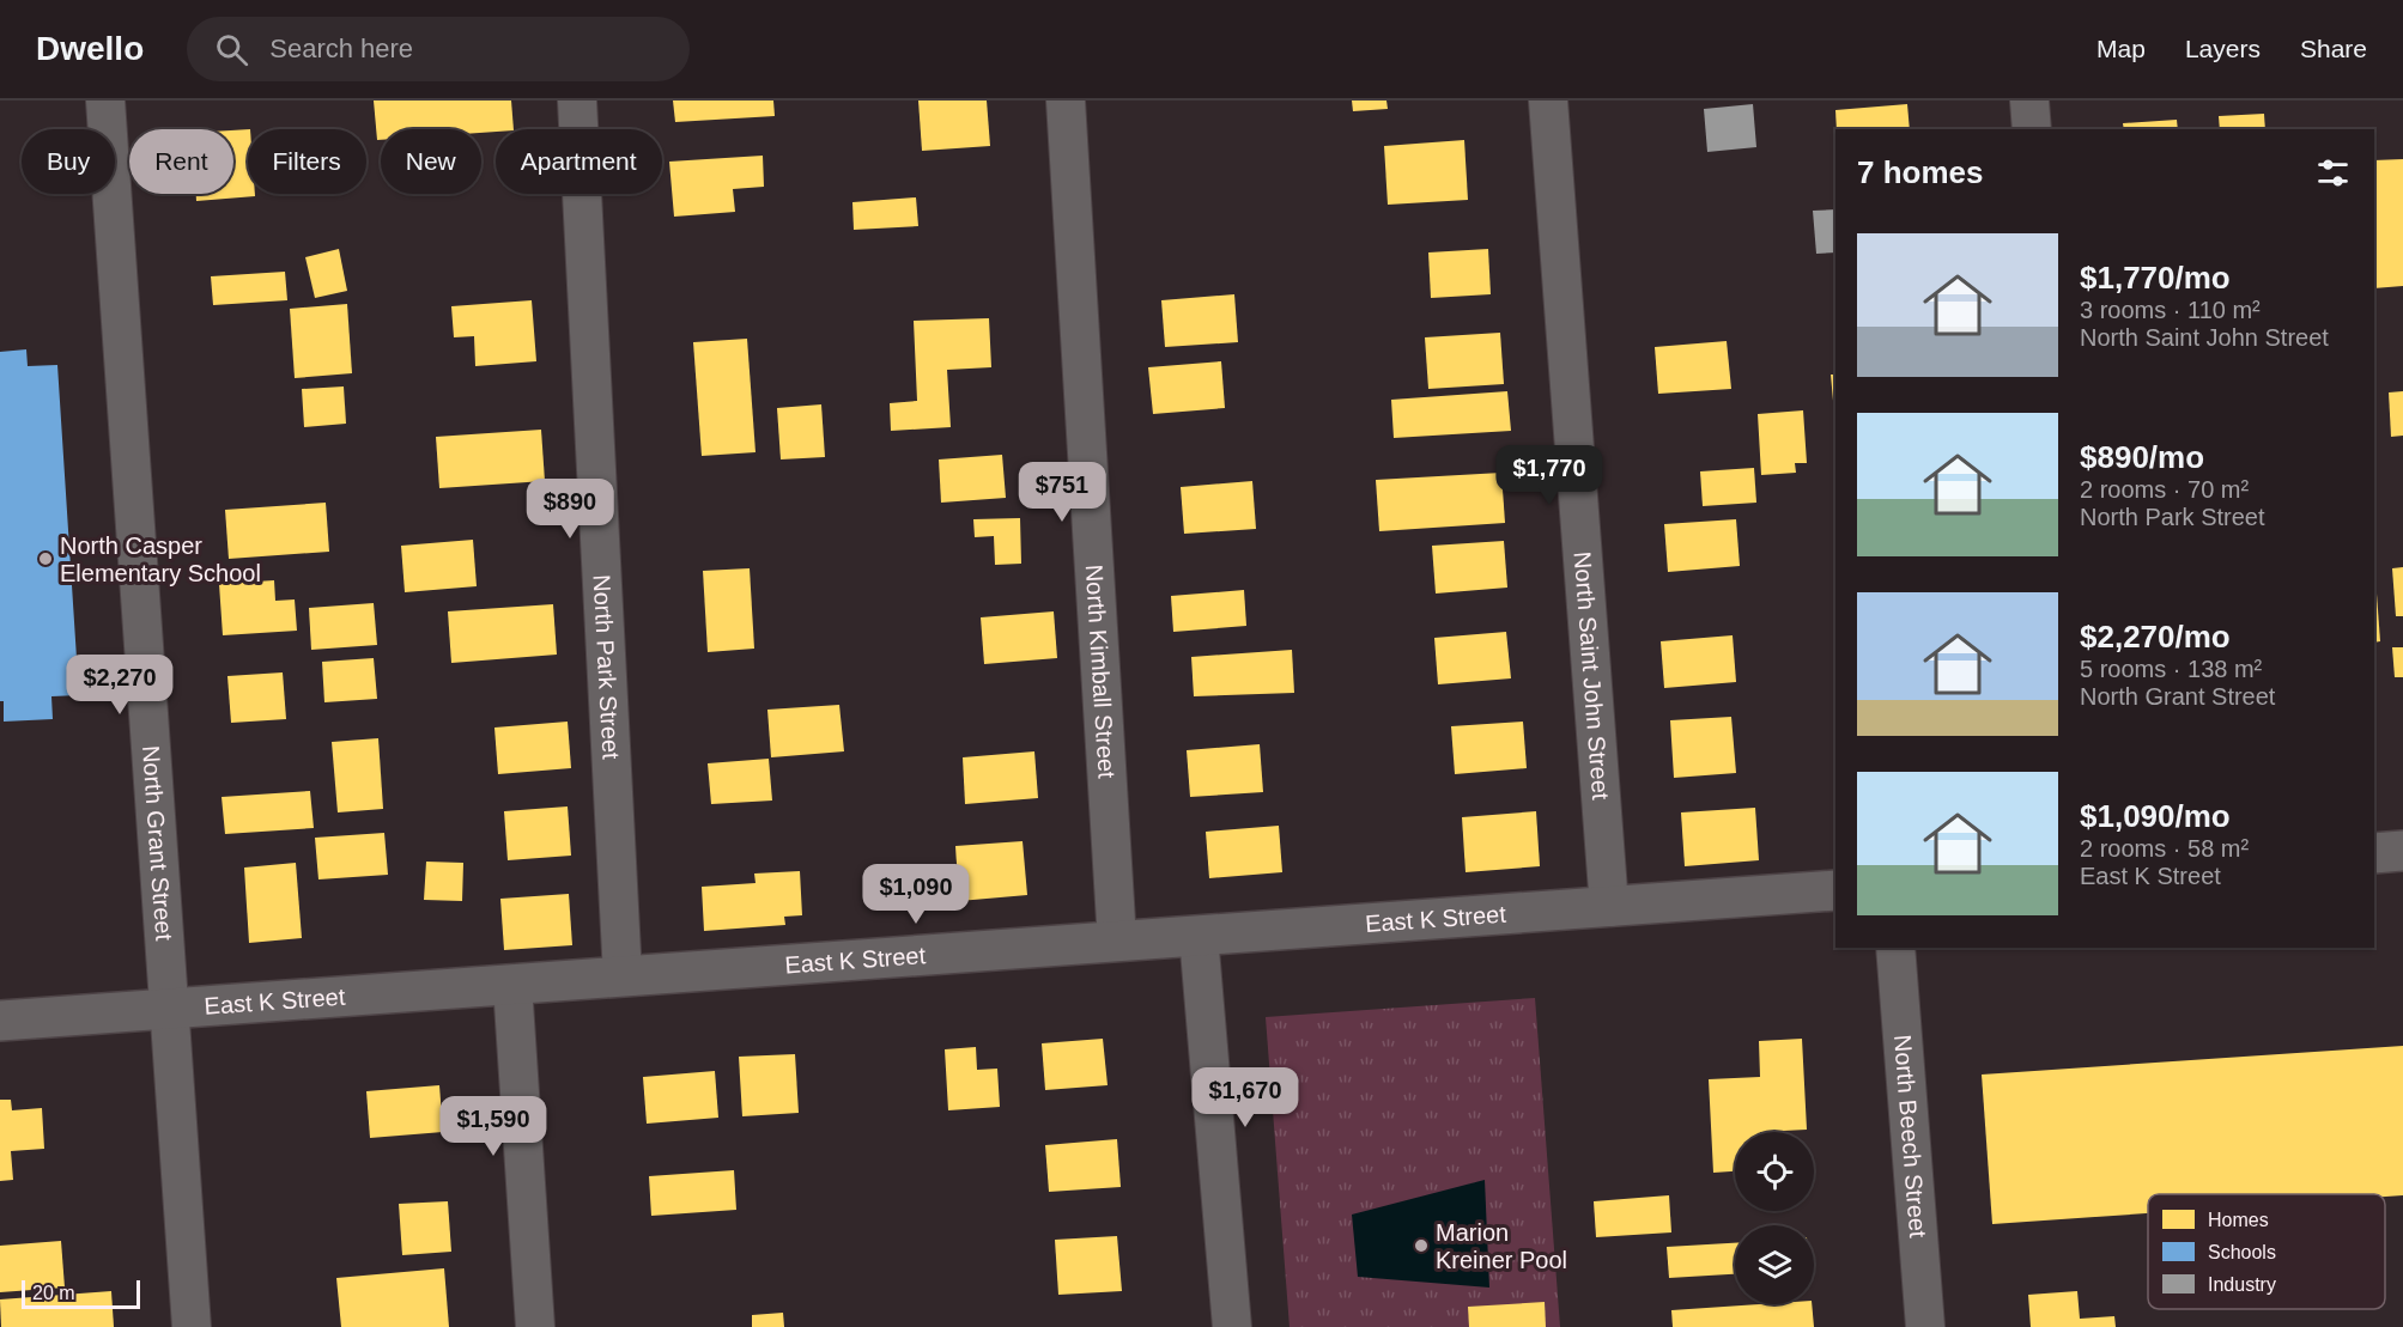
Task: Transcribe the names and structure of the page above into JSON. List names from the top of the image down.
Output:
{
  "streets": {
    "street": [
      "North Park Street",
      "North Kimball Street",
      "North Saint John Street",
      "North Grant Street",
      "East K Street",
      "North Beech Street"
    ]
  },
  "crossings": [
    ["North Park Street", "East K Street"],
    ["North Kimball Street", "East K Street"],
    ["North Saint John Street", "East K Street"],
    ["North Grant Street", "East K Street"]
  ],
  "places": ["North Casper Elementary School", "Marion Kreiner Pool"],
  "legend": ["Homes", "Schools", "Industry"],
  "scale_bar": "20 m",
  "page": {
    "header": "Dwello",
    "search": "Search here",
    "nav": ["Map", "Layers", "Share"],
    "chip": [
      "Buy",
      "Rent",
      "Filters",
      "New",
      "Apartment"
    ],
    "heading": "7 homes",
    "list": [
      {
        "name": "$1,770/mo",
        "note": "3 rooms · 110 m² · North Saint John Street"
      },
      {
        "name": "$890/mo",
        "note": "2 rooms · 70 m² · North Park Street"
      },
      {
        "name": "$2,270/mo",
        "note": "5 rooms · 138 m² · North Grant Street"
      },
      {
        "name": "$1,090/mo",
        "note": "2 rooms · 58 m² · East K Street"
      }
    ],
    "price": [
      "$1,770",
      "$751",
      "$890",
      "$2,270",
      "$1,090",
      "$1,670",
      "$1,590"
    ],
    "scale": "20 m"
  }
}
